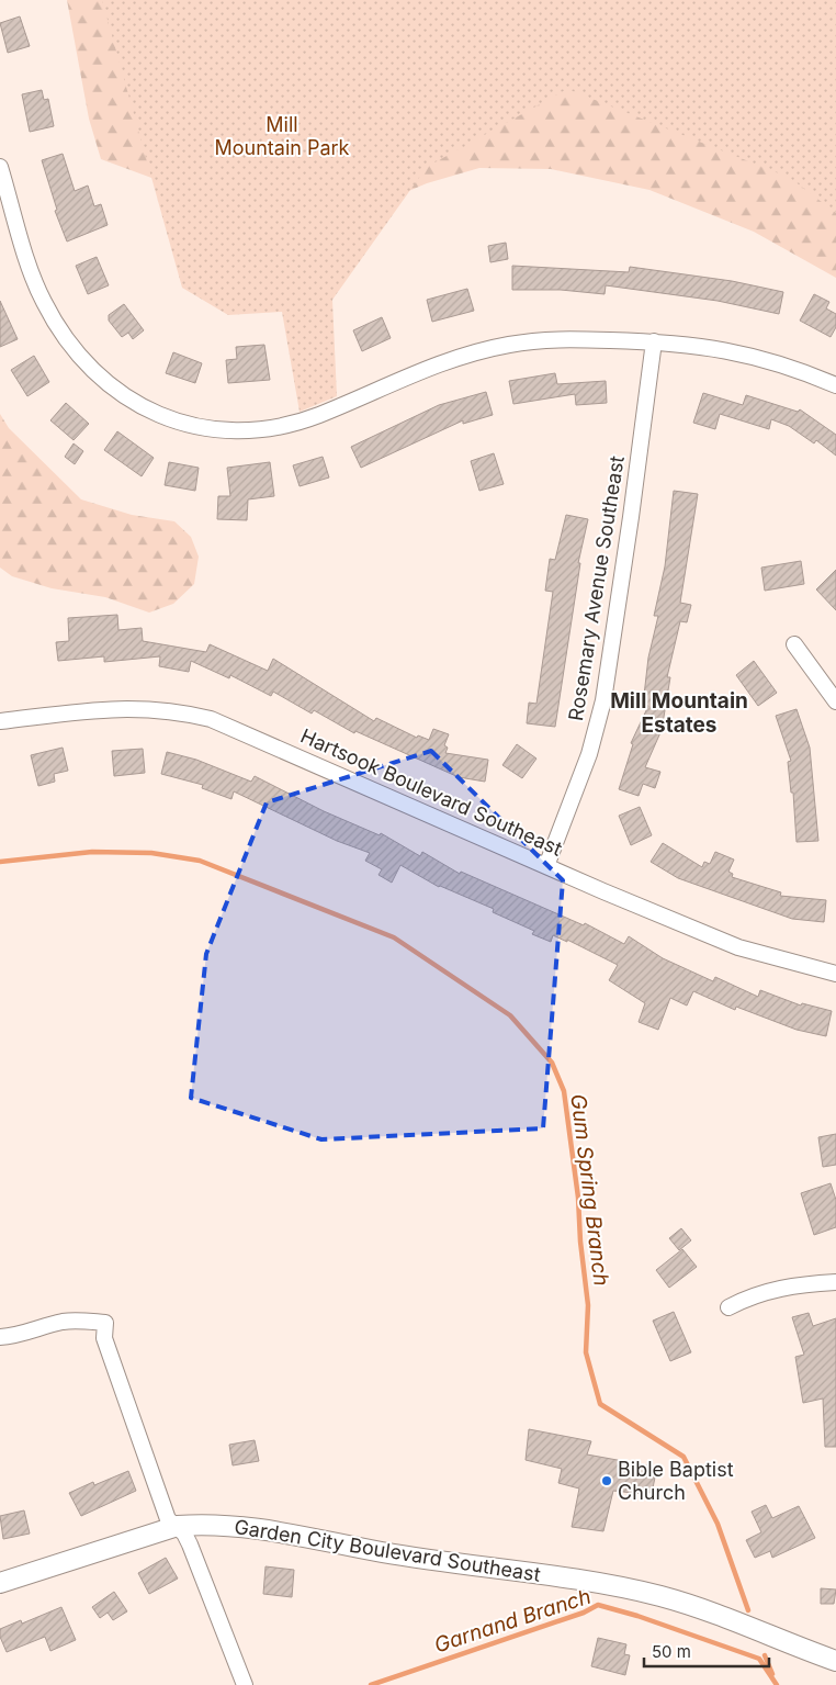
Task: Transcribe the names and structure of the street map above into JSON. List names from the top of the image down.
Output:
{
  "streets": {
    "street": ["Rosemary Avenue Southeast", "Hartsook Boulevard Southeast", "Garden City Boulevard Southeast"]
  },
  "crossings": [
    ["Rosemary Avenue Southeast", "Hartsook Boulevard Southeast"]
  ],
  "districts": ["Mill Mountain Estates"],
  "water": ["Gum Spring Branch", "Garnand Branch"],
  "parks": ["Mill Mountain Park"],
  "places": ["Bible Baptist Church"],
  "scale_bar": "50 m"
}
